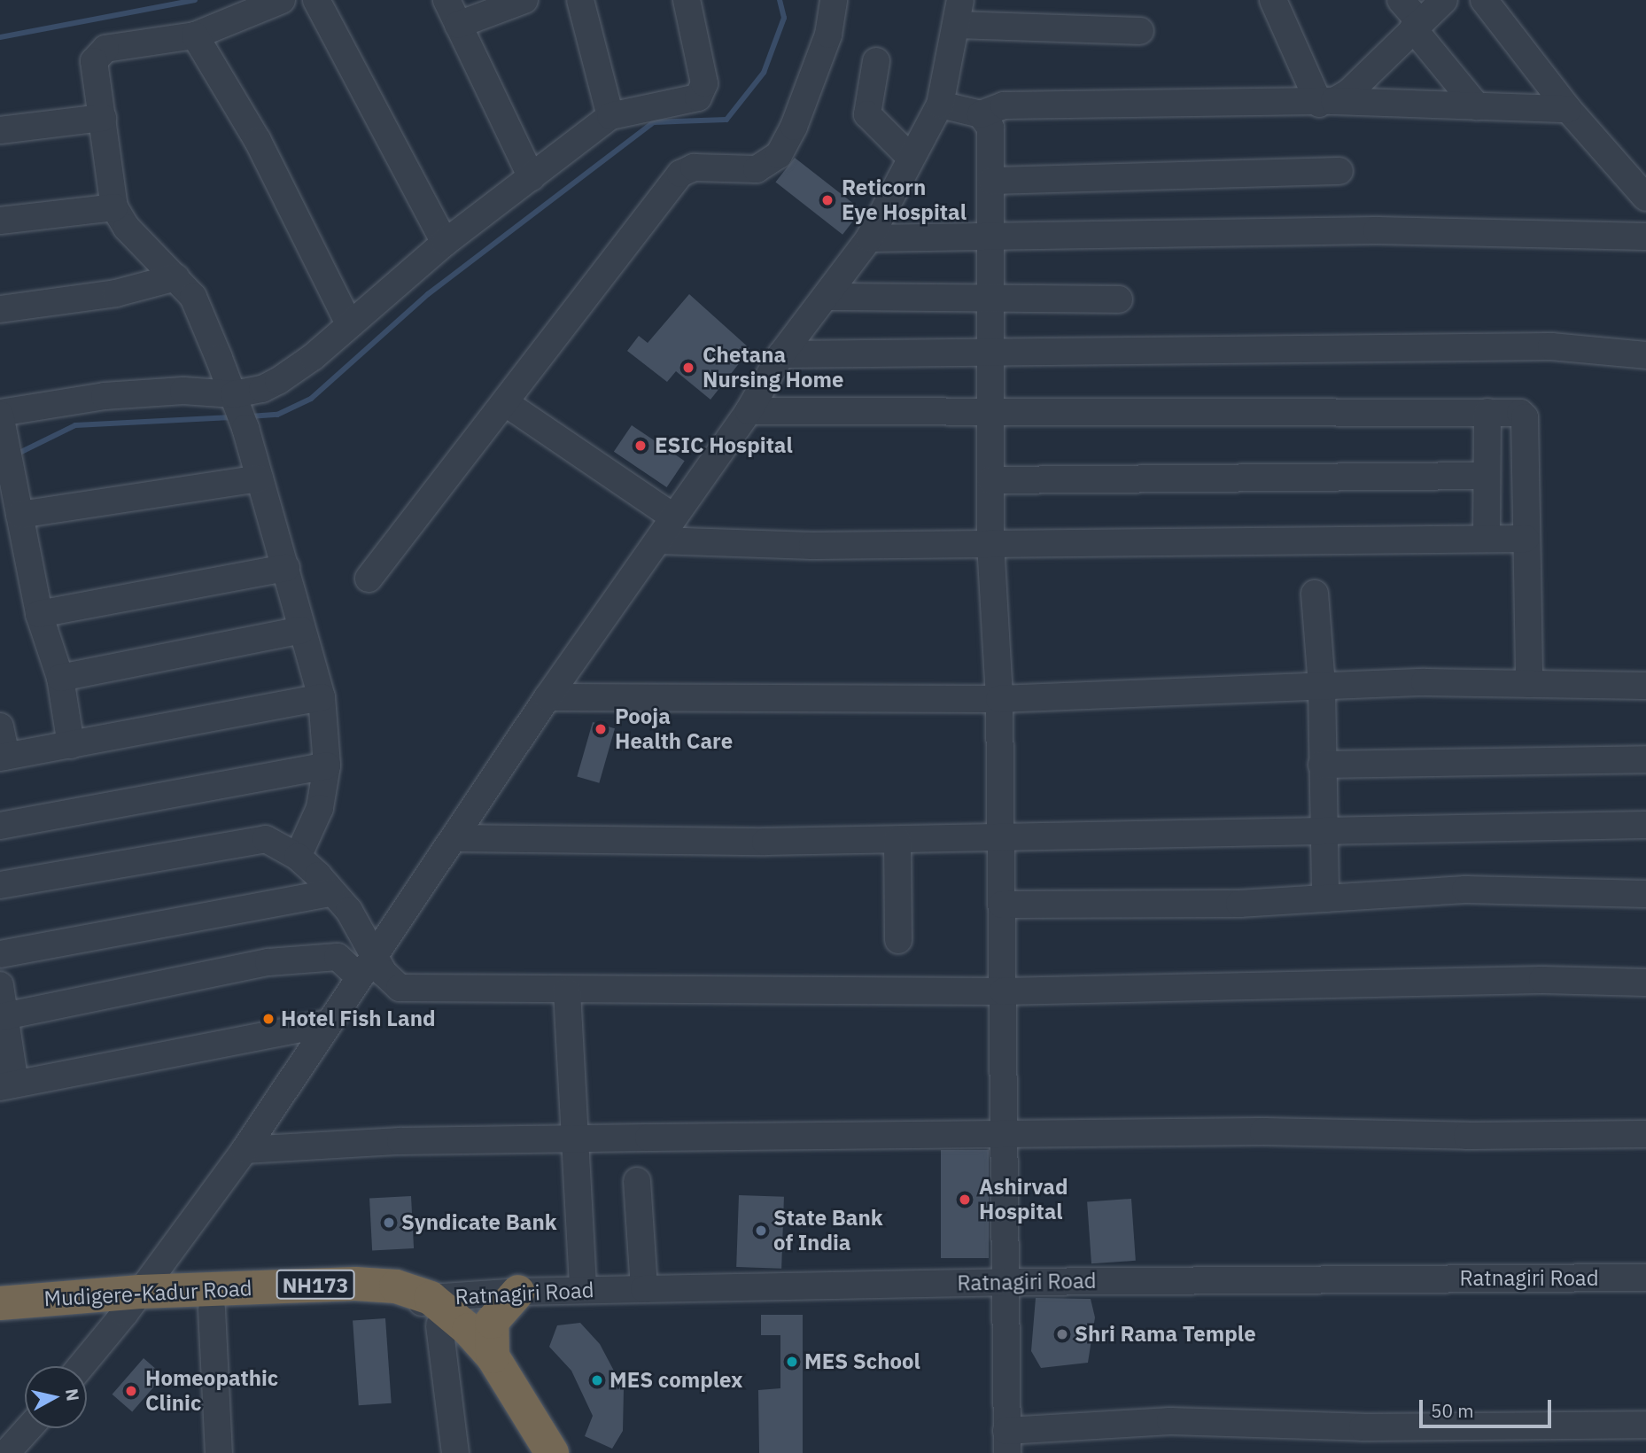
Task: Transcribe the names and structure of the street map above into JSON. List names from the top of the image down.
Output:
{
  "streets": {
    "highway": ["NH173", "Mudigere-Kadur Road"],
    "street": ["Ratnagiri Road"]
  },
  "crossings": [
    ["Ratnagiri Road", "Mudigere-Kadur Road"]
  ],
  "places": [
    "Reticorn Eye Hospital",
    "Chetana Nursing Home",
    "ESIC Hospital",
    "Pooja Health Care",
    "Hotel Fish Land",
    "Ashirvad Hospital",
    "Syndicate Bank",
    "State Bank of India",
    "Shri Rama Temple",
    "MES School",
    "MES complex",
    "Homeopathic Clinic"
  ],
  "scale_bar": "50 m",
  "north": "right"
}
